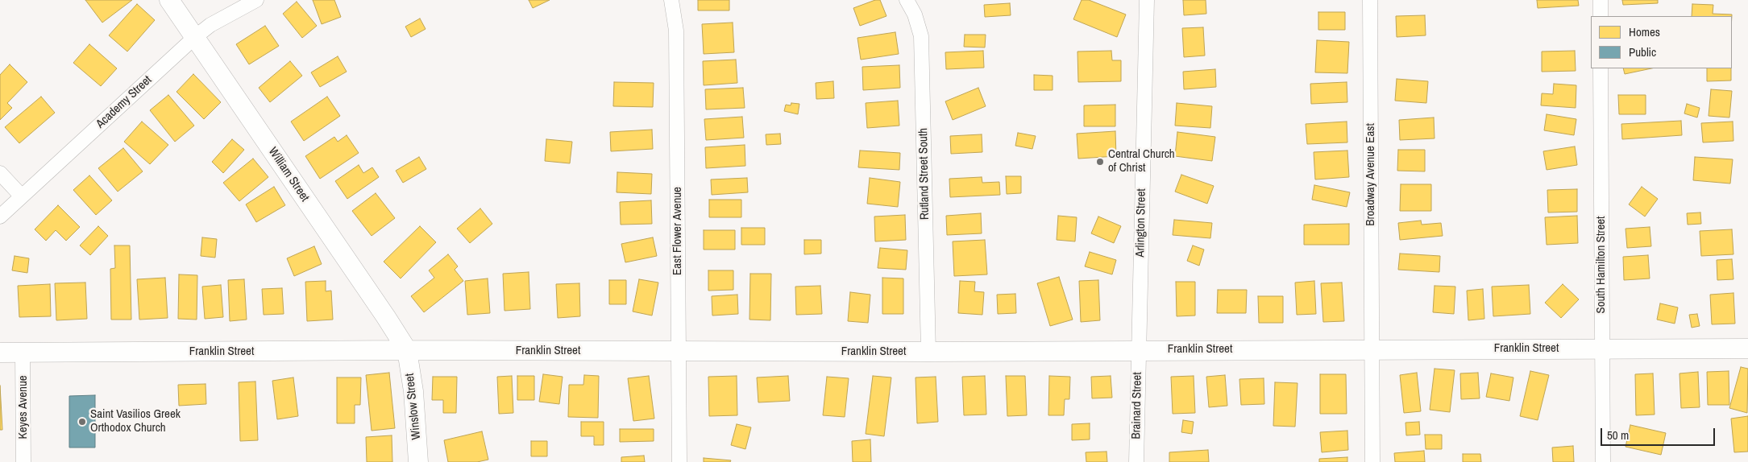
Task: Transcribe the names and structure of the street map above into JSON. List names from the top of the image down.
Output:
{
  "streets": {
    "street": [
      "Academy Street",
      "Rutland Street South",
      "William Street",
      "Broadway Avenue East",
      "Arlington Street",
      "East Flower Avenue",
      "South Hamilton Street",
      "Franklin Street",
      "Brainard Street",
      "Winslow Street",
      "Keyes Avenue"
    ]
  },
  "crossings": [
    ["Academy Street", "William Street"],
    ["Rutland Street South", "Franklin Street"],
    ["William Street", "Franklin Street"],
    ["William Street", "Winslow Street"],
    ["Broadway Avenue East", "Franklin Street"],
    ["Arlington Street", "Franklin Street"],
    ["Arlington Street", "Brainard Street"],
    ["East Flower Avenue", "Franklin Street"],
    ["South Hamilton Street", "Franklin Street"],
    ["Franklin Street", "Brainard Street"],
    ["Franklin Street", "Winslow Street"],
    ["Franklin Street", "Keyes Avenue"]
  ],
  "places": ["Central Church of Christ", "Saint Vasilios Greek Orthodox Church"],
  "legend": ["Homes", "Public"],
  "scale_bar": "50 m"
}
